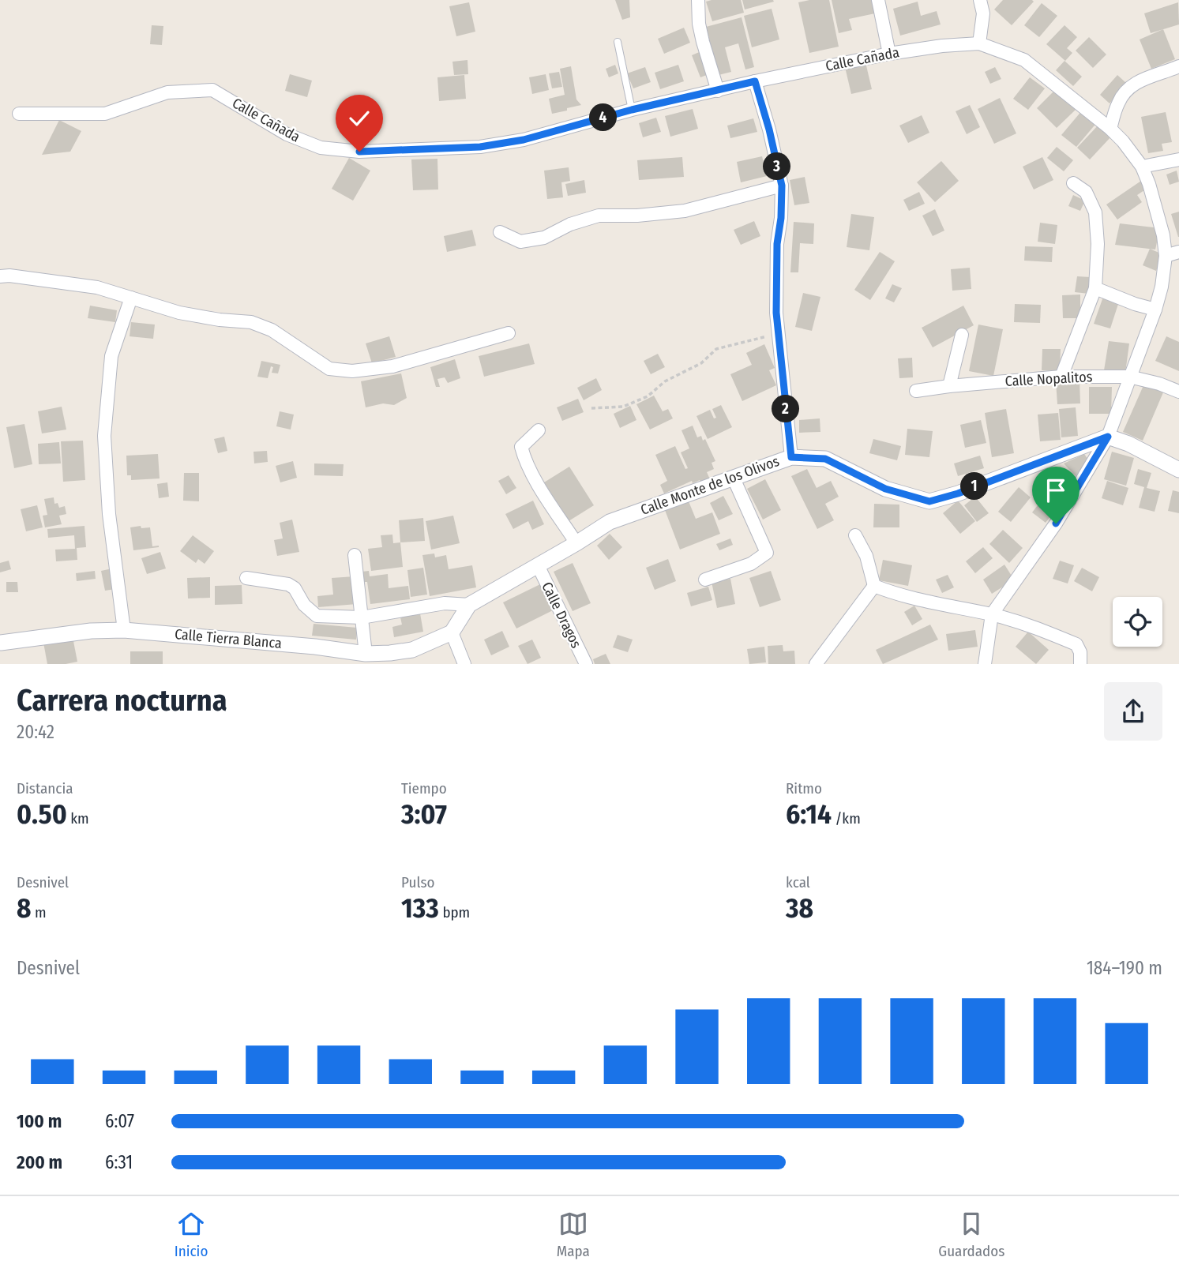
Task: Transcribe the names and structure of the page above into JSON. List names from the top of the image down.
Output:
{
  "streets": {
    "street": [
      "Calle Cañada",
      "Calle Nopalitos",
      "Calle Monte de los Olivos",
      "Calle Dragos",
      "Calle Tierra Blanca"
    ]
  },
  "crossings": [
    ["Calle Cañada", "Calle Nopalitos"],
    ["Calle Cañada", "Calle Monte de los Olivos"],
    ["Calle Monte de los Olivos", "Calle Dragos"],
    ["Calle Monte de los Olivos", "Calle Tierra Blanca"]
  ],
  "page": {
    "pins": [
      "4",
      "3",
      "2",
      "1"
    ],
    "heading": ["Carrera nocturna", "20:42"],
    "stats": [
      ["Distancia", "0.50 km"],
      ["Tiempo", "3:07"],
      ["Ritmo", "6:14 /km"],
      ["Desnivel", "8 m"],
      ["Pulso", "133 bpm"],
      ["kcal", "38"]
    ],
    "chart": ["Desnivel", "184–190 m"],
    "list": [
      {
        "name": "100 m",
        "note": "6:07"
      },
      {
        "name": "200 m",
        "note": "6:31"
      }
    ],
    "tabs": ["Inicio", "Mapa", "Guardados"]
  }
}
